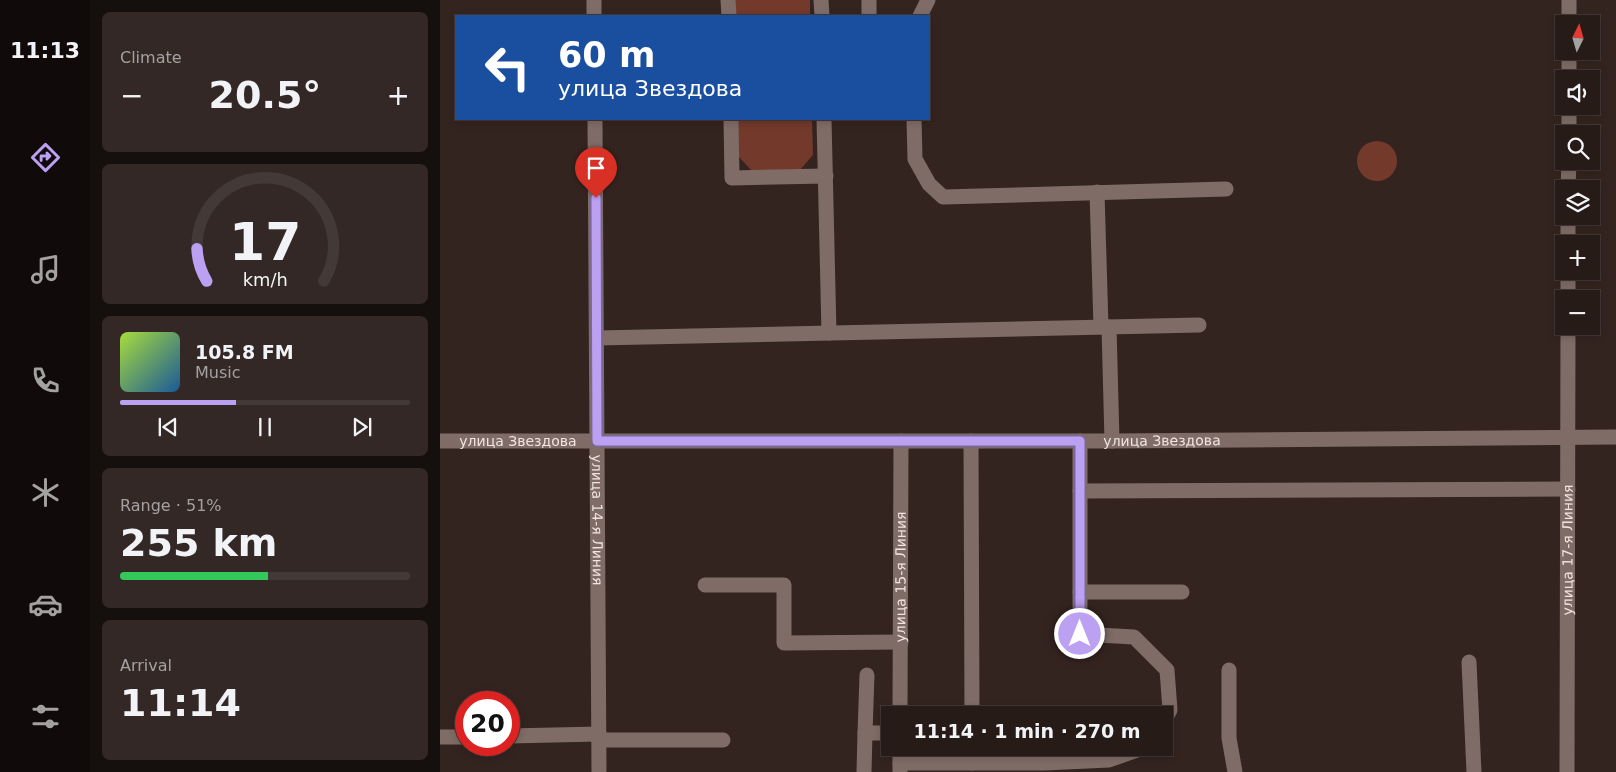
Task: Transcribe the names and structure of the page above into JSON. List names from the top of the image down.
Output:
{
  "streets": {
    "street": [
      "улица Звездова",
      "улица 14-я Линия",
      "улица 17-я Линия",
      "улица 15-я Линия"
    ]
  },
  "crossings": [
    ["улица Звездова", "улица 14-я Линия"],
    ["улица Звездова", "улица 17-я Линия"],
    ["улица Звездова", "улица 15-я Линия"]
  ],
  "north": "top",
  "page": {
    "tabs": "11:13",
    "tile": [
      "Climate",
      ["Range · 51%", "255 km"],
      ["Arrival", "11:14"]
    ],
    "map_buttons": ["+", "−"],
    "turn": ["60 m", "улица Звездова"],
    "heat": ["−", "20.5°", "+"],
    "song": ["105.8 FM", "Music"],
    "limit": "20",
    "trip": "11:14 · 1 min · 270 m",
    "gauge": ["17", "km/h"]
  }
}
